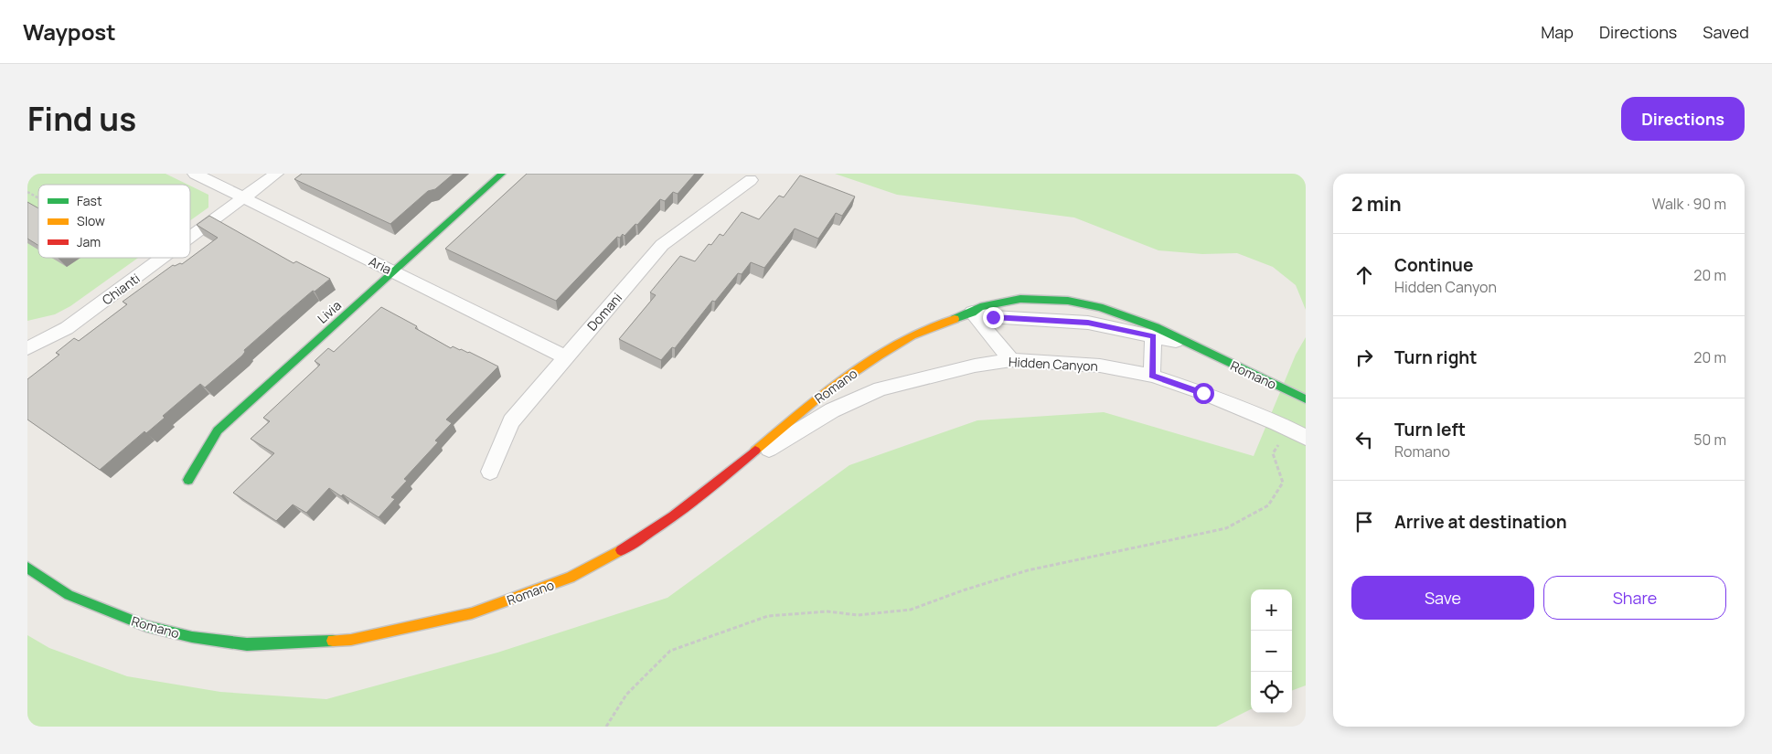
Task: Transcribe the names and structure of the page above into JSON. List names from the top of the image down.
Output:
{
  "streets": {
    "street": [
      "Aria",
      "Chianti",
      "Livia",
      "Domani",
      "Hidden Canyon",
      "Romano"
    ]
  },
  "crossings": [
    ["Aria", "Chianti"],
    ["Aria", "Livia"],
    ["Aria", "Domani"],
    ["Hidden Canyon", "Romano"]
  ],
  "legend": ["Fast", "Slow", "Jam"],
  "page": {
    "header": "Waypost",
    "nav": ["Map", "Directions", "Saved"],
    "title": "Find us",
    "buttons": [
      "Directions",
      ["Save", "Share"]
    ],
    "heading": ["2 min", "Walk · 90 m"],
    "list": [
      ["Continue", "Hidden Canyon", "20 m"],
      ["Turn right", "20 m"],
      ["Turn left", "Romano", "50 m"],
      "Arrive at destination"
    ],
    "map_buttons": ["+", "−"]
  }
}
